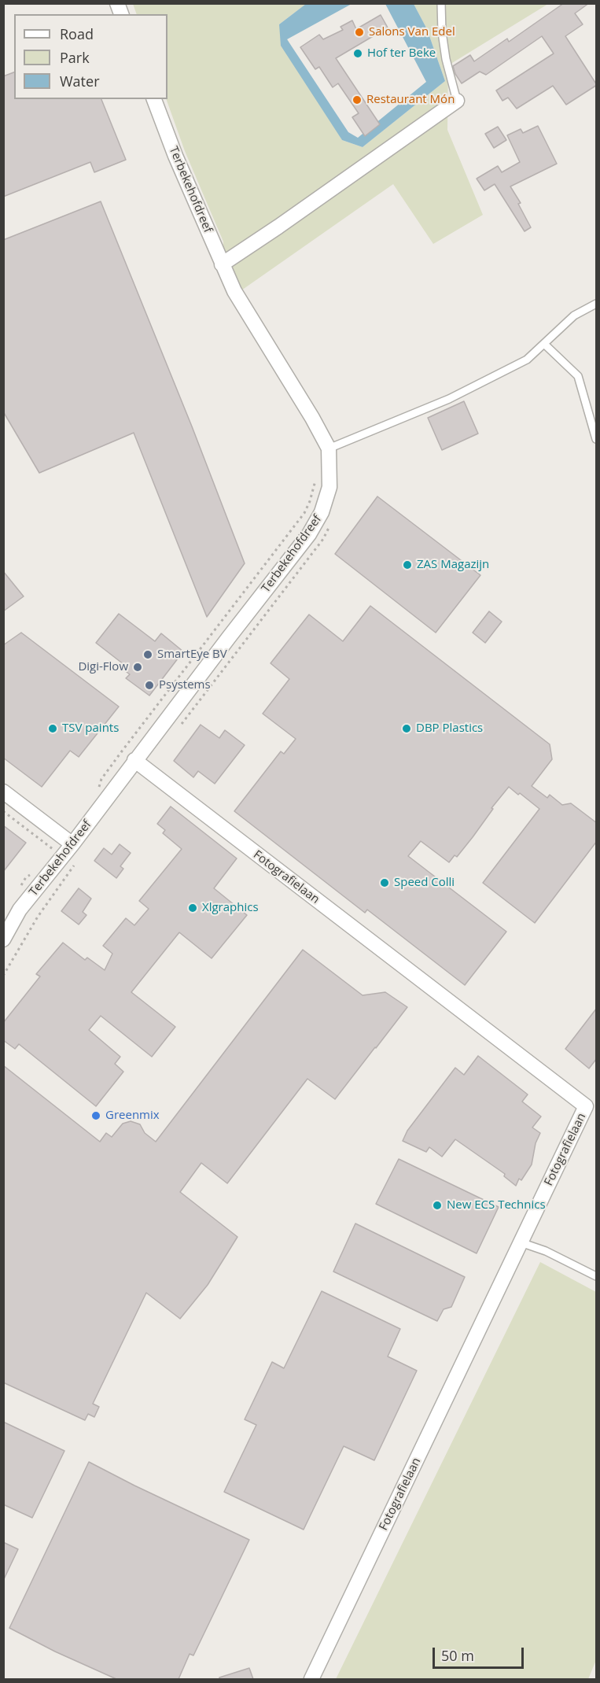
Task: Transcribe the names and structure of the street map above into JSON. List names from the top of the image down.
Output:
{
  "streets": {
    "street": ["Terbekehofdreef", "Fotografielaan"]
  },
  "crossings": [
    ["Terbekehofdreef", "Fotografielaan"]
  ],
  "places": [
    "Salons Van Edel",
    "Hof ter Beke",
    "Restaurant Món",
    "ZAS Magazijn",
    "SmartEye BV",
    "Digi-Flow",
    "Psystems",
    "TSV paints",
    "DBP Plastics",
    "Speed Colli",
    "Xlgraphics",
    "Greenmix",
    "New ECS Technics"
  ],
  "legend": ["Road", "Park", "Water"],
  "scale_bar": "50 m"
}
